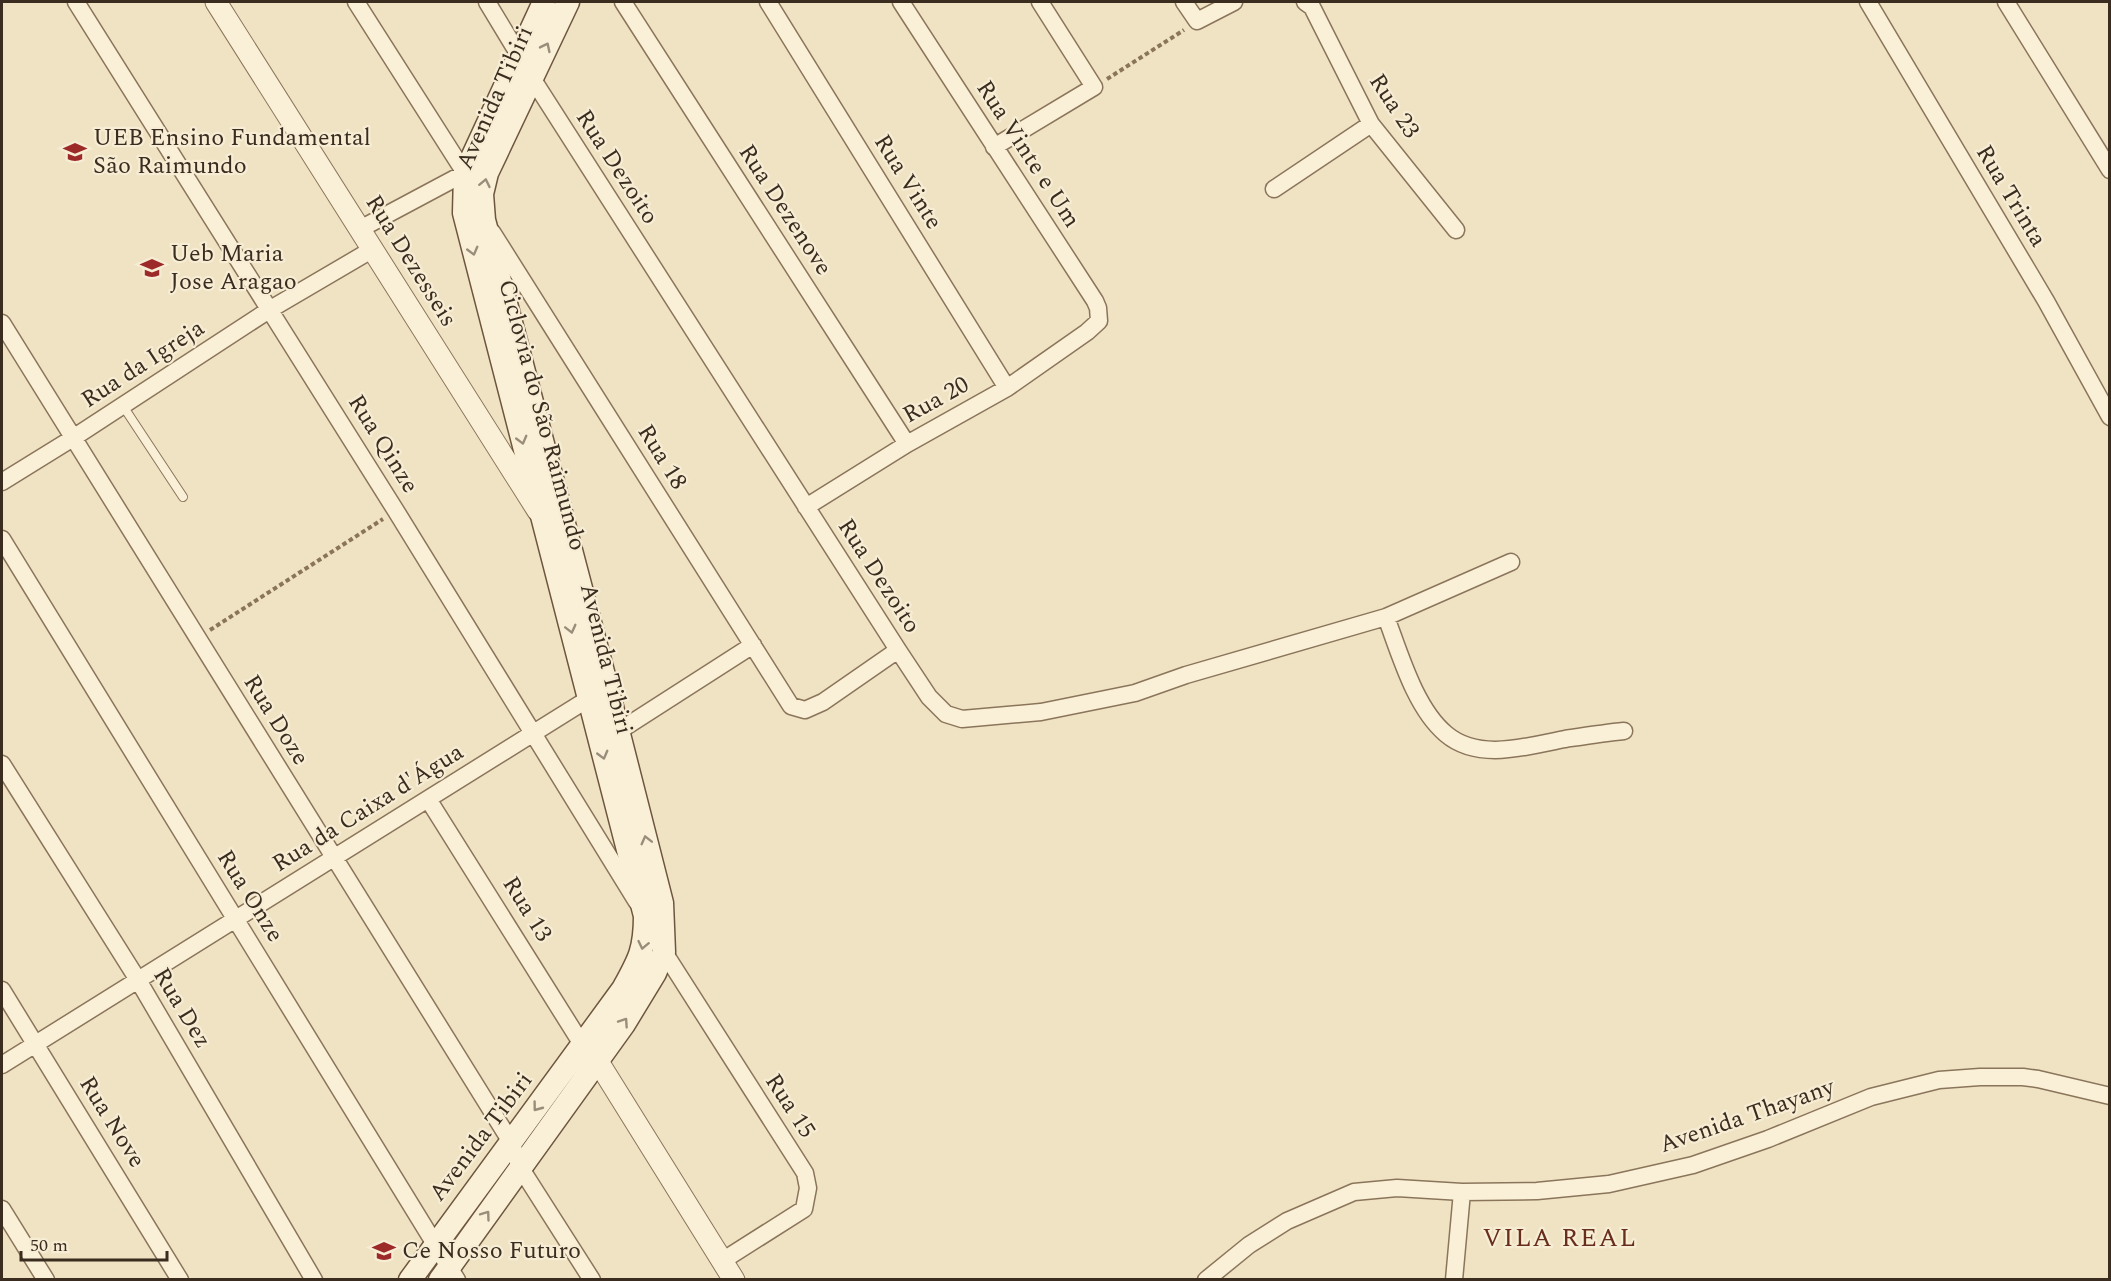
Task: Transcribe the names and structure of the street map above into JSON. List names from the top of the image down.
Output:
{
  "streets": {
    "main road": ["Avenida Tibiri"],
    "street": [
      "Rua 23",
      "Rua Vinte e Um",
      "Rua Dezoito",
      "Rua Vinte",
      "Rua Trinta",
      "Rua Dezenove",
      "Rua Dezesseis",
      "Rua da Igreja",
      "Rua 20",
      "Rua Qinze",
      "Rua 18",
      "Rua Doze",
      "Rua da Caixa d'Água",
      "Rua Onze",
      "Rua 13",
      "Rua Dez",
      "Rua 15",
      "Avenida Thayany",
      "Rua Nove"
    ]
  },
  "crossings": [
    ["Avenida Tibiri", "Rua Dezoito"],
    ["Avenida Tibiri", "Rua Dezesseis"],
    ["Avenida Tibiri", "Rua Qinze"],
    ["Avenida Tibiri", "Rua 18"],
    ["Avenida Tibiri", "Rua Doze"],
    ["Avenida Tibiri", "Rua da Caixa d'Água"],
    ["Avenida Tibiri", "Rua Onze"],
    ["Avenida Tibiri", "Rua 13"],
    ["Avenida Tibiri", "Rua 15"],
    ["Rua Vinte e Um", "Rua 20"],
    ["Rua Dezoito", "Rua 20"],
    ["Rua Dezoito", "Rua 18"],
    ["Rua Vinte", "Rua 20"],
    ["Rua Dezenove", "Rua 20"],
    ["Rua Dezesseis", "Rua da Igreja"],
    ["Rua da Igreja", "Rua Qinze"],
    ["Rua da Igreja", "Rua Doze"],
    ["Rua Qinze", "Rua da Caixa d'Água"],
    ["Rua Doze", "Rua da Caixa d'Água"],
    ["Rua da Caixa d'Água", "Rua Onze"],
    ["Rua da Caixa d'Água", "Rua 13"],
    ["Rua da Caixa d'Água", "Rua Dez"],
    ["Rua da Caixa d'Água", "Rua Nove"],
    ["Rua 13", "Rua 15"]
  ],
  "districts": ["VILA REAL"],
  "places": {
    "school or university": ["UEB Ensino Fundamental São Raimundo", "Ueb Maria Jose Aragao", "Ce Nosso Futuro"]
  },
  "scale_bar": "50 m"
}
